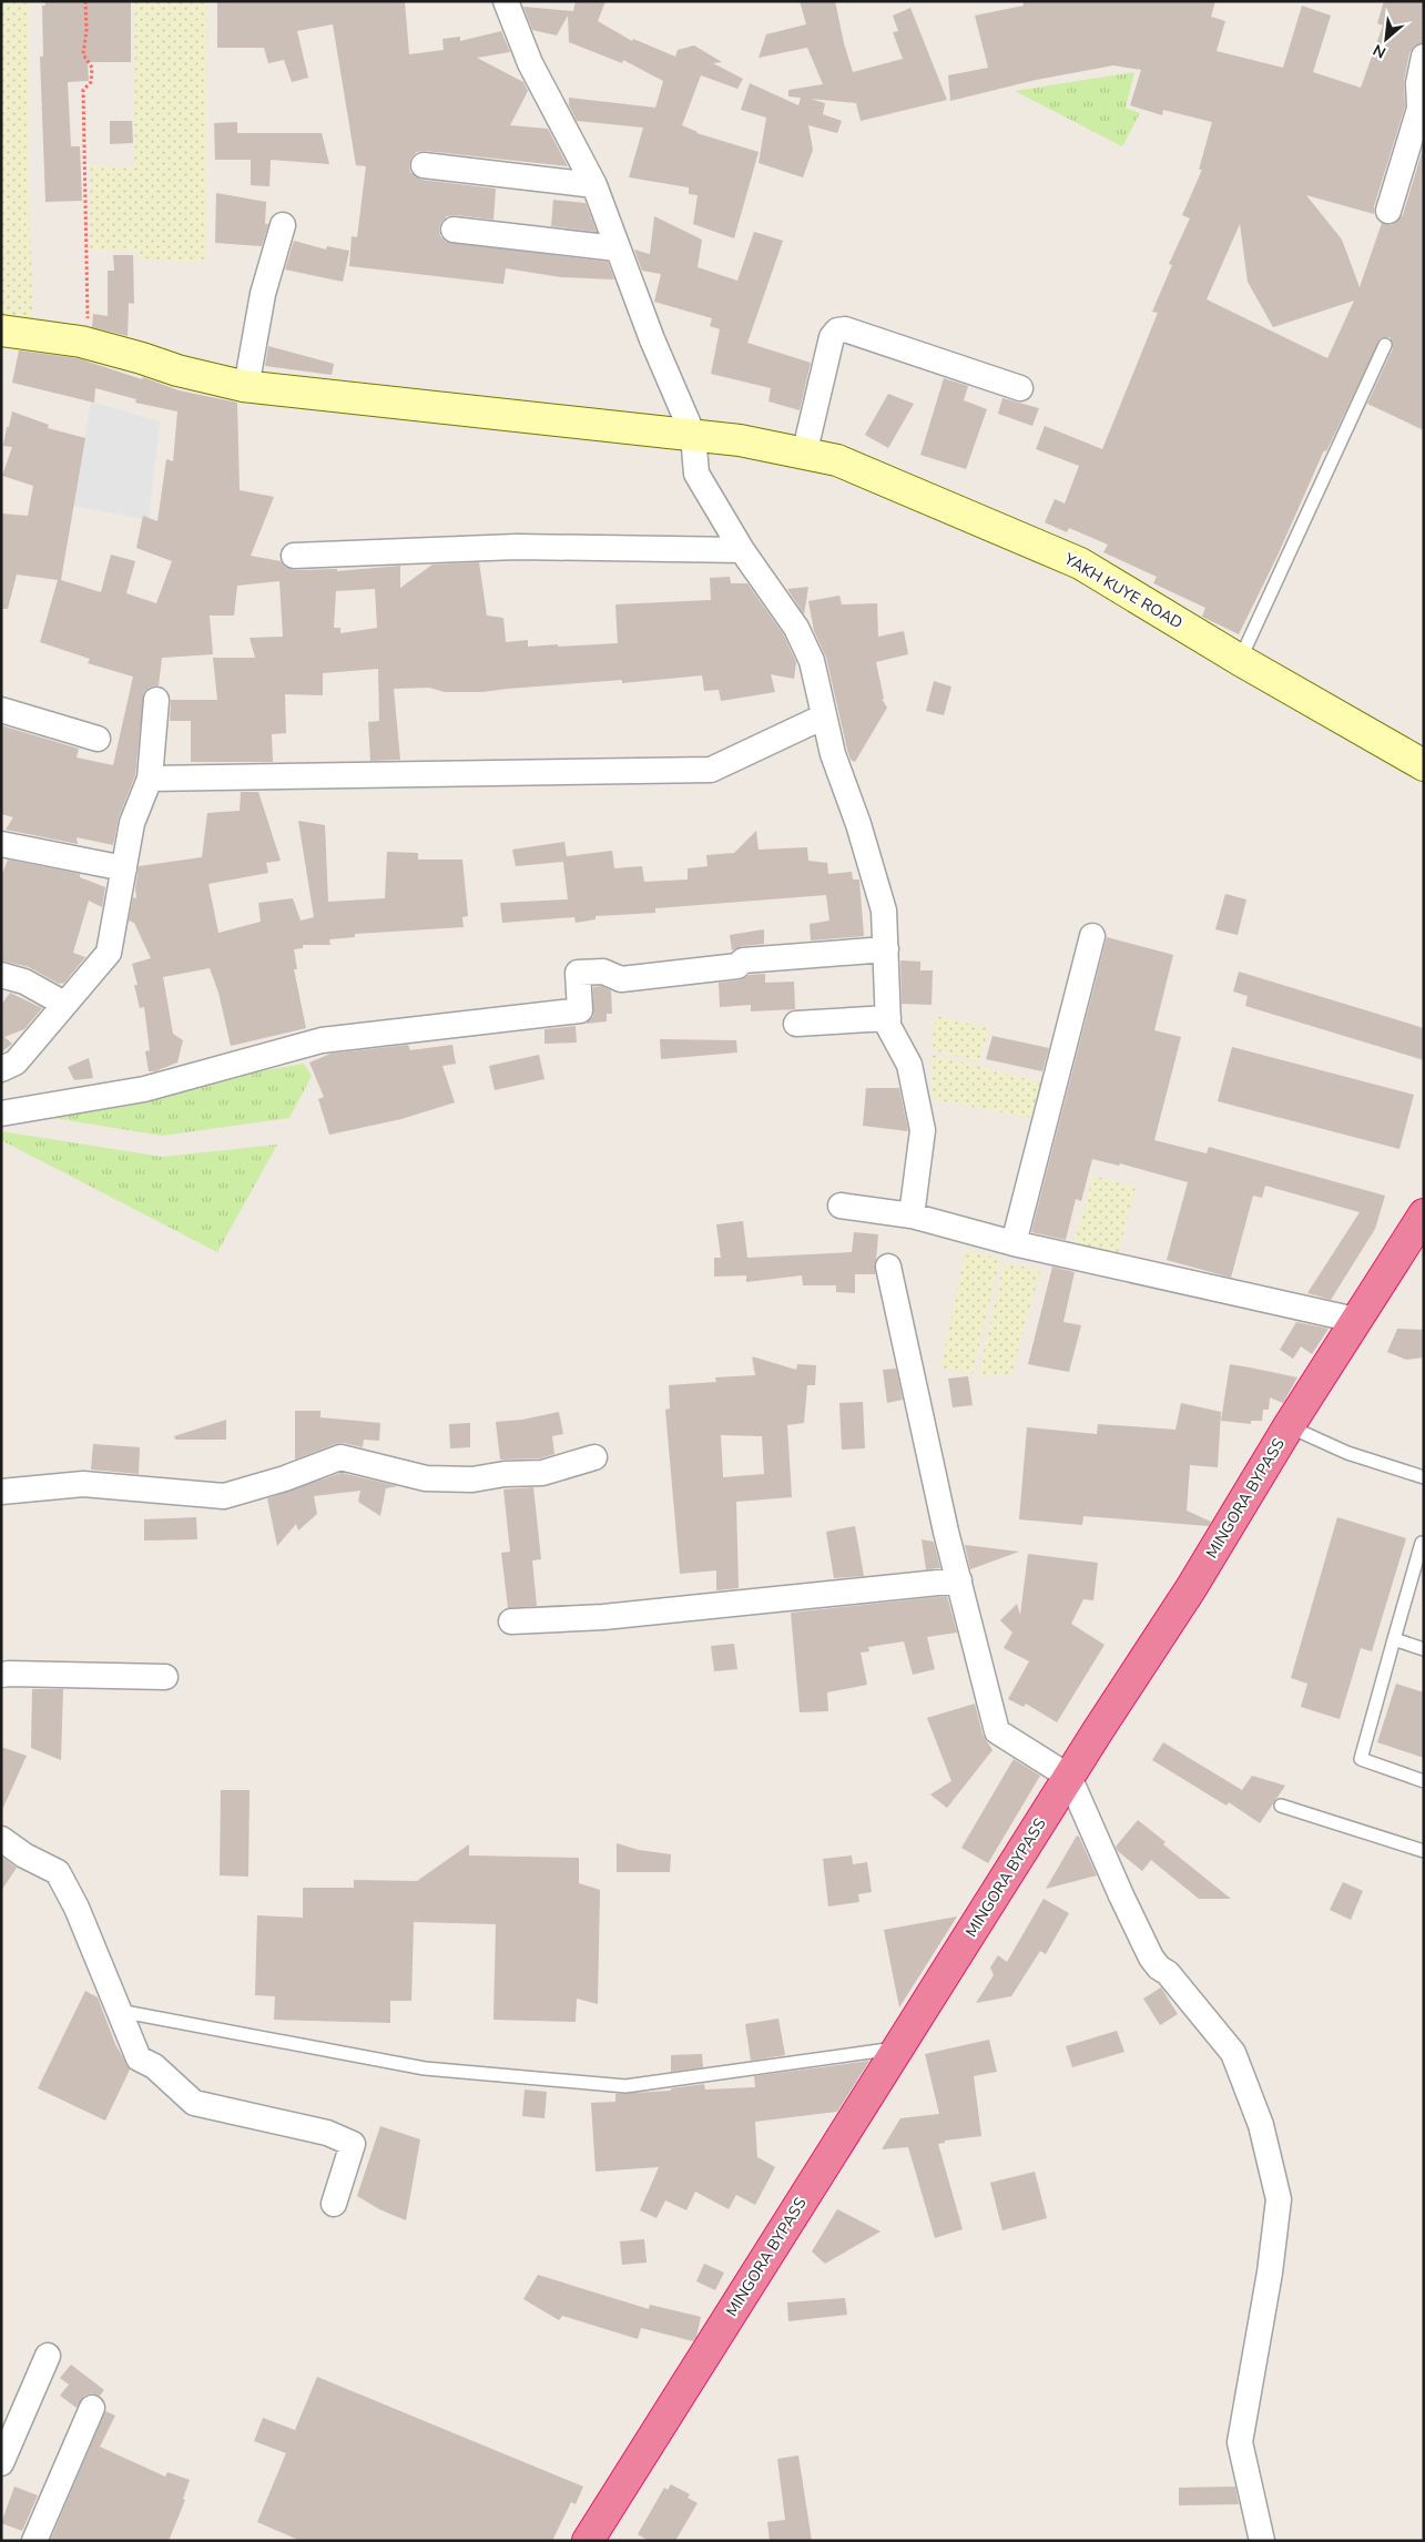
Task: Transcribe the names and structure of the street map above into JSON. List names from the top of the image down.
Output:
{
  "streets": {
    "highway": ["MINGORA BYPASS"],
    "main road": ["YAKH KUYE ROAD"]
  },
  "north": "bottom left"
}
